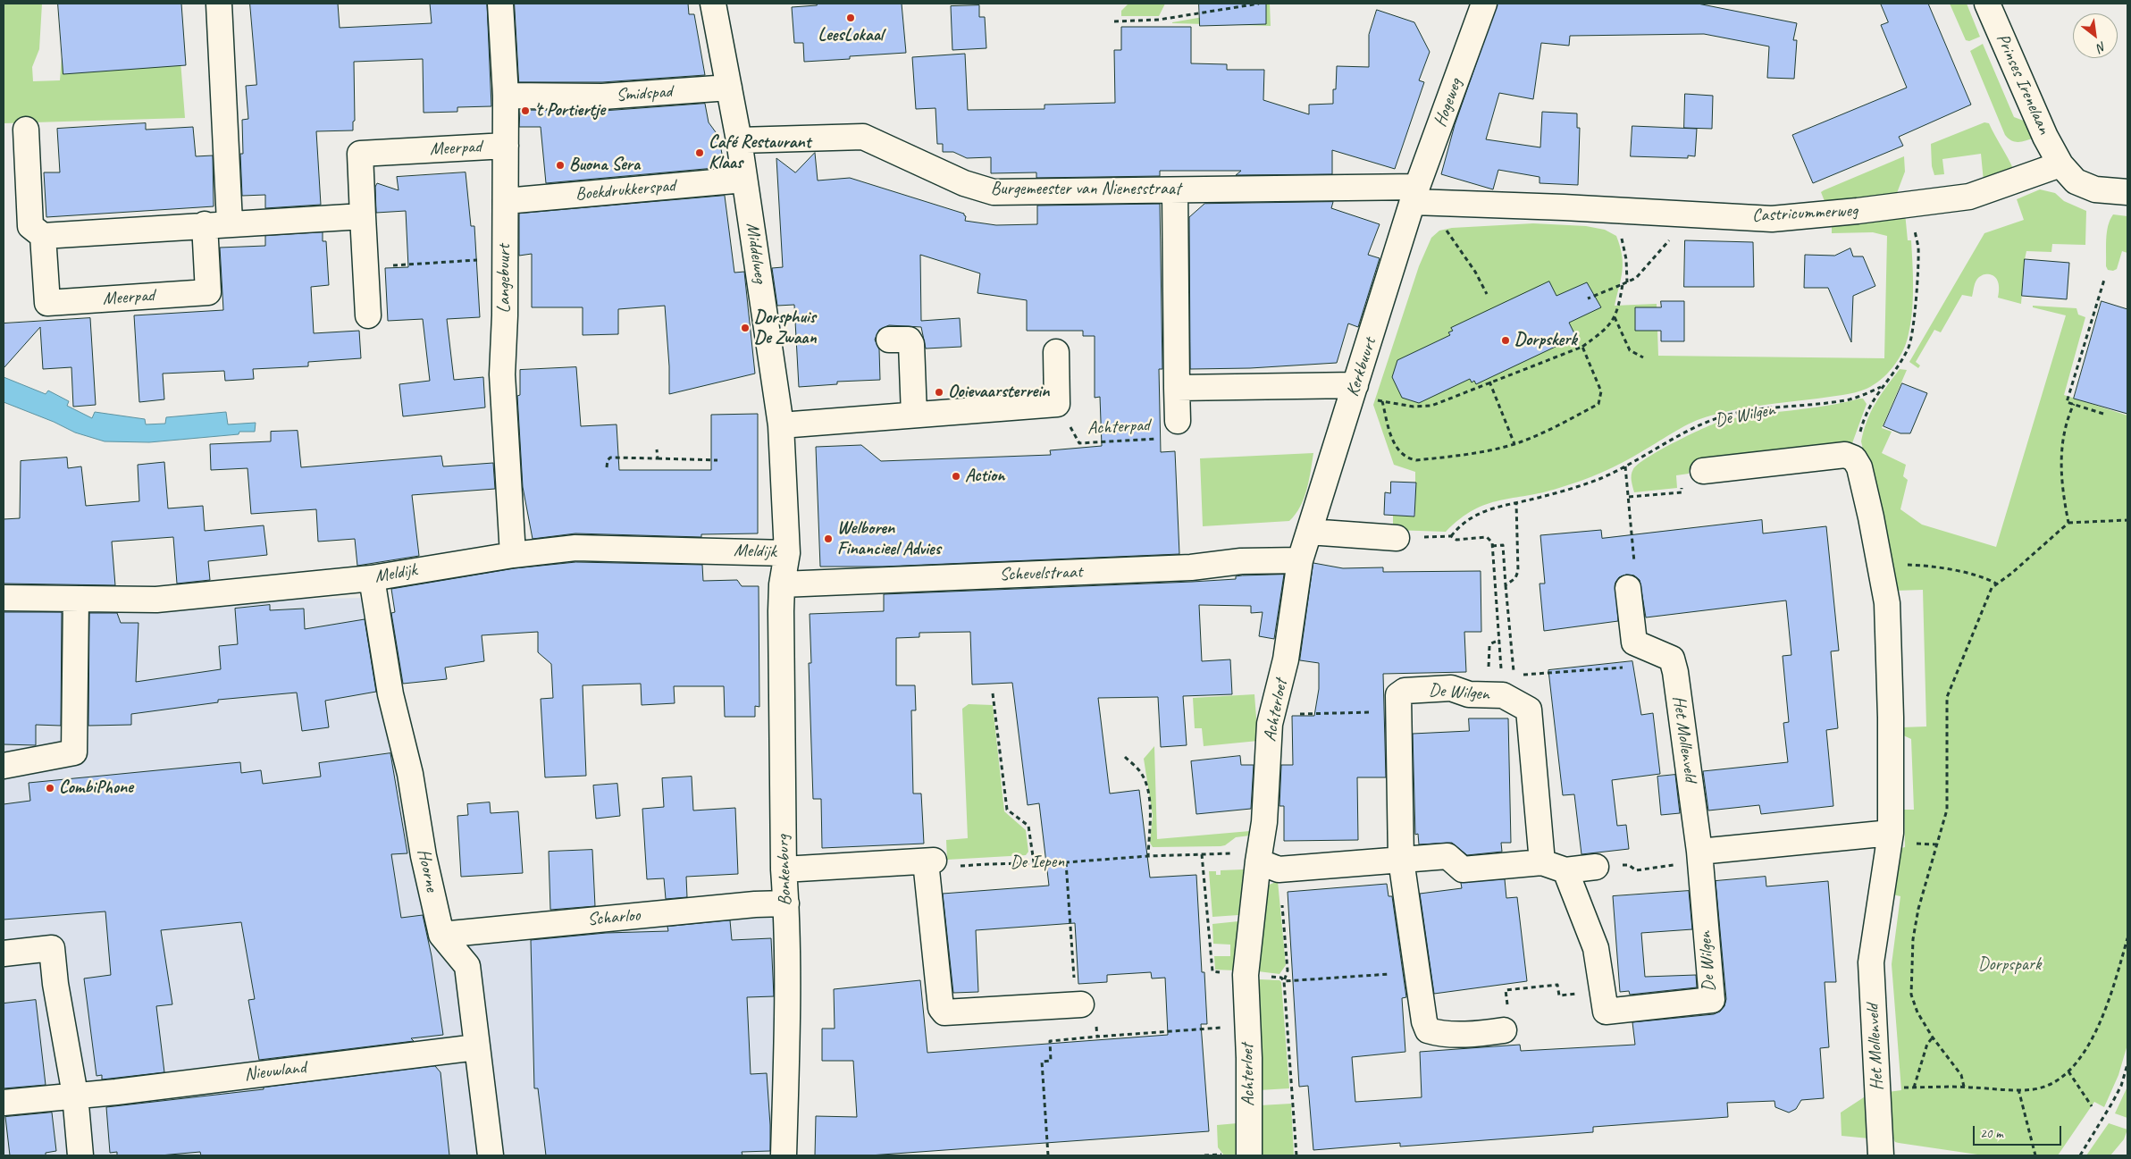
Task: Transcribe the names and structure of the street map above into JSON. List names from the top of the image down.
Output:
{
  "streets": {
    "street": [
      "Prinses Irenelaan",
      "Smidspad",
      "Hogeweg",
      "Meerpad",
      "Burgemeester van Nienesstraat",
      "Boekdrukkerspad",
      "Castricummerweg",
      "Middelweg",
      "Langebuurt",
      "Kerkbuurt",
      "De Wilgen",
      "Meldijk",
      "Schevelstraat",
      "Achterloet",
      "Het Mollenveld",
      "Hoorne",
      "Bonkenburg",
      "Scharloo",
      "Nieuwland"
    ],
    "path": ["Achterpad", "De Iepen"]
  },
  "crossings": [
    ["Prinses Irenelaan", "Castricummerweg"],
    ["Smidspad", "Middelweg"],
    ["Smidspad", "Langebuurt"],
    ["Hogeweg", "Burgemeester van Nienesstraat"],
    ["Hogeweg", "Castricummerweg"],
    ["Hogeweg", "Kerkbuurt"],
    ["Meerpad", "Langebuurt"],
    ["Burgemeester van Nienesstraat", "Castricummerweg"],
    ["Burgemeester van Nienesstraat", "Middelweg"],
    ["Burgemeester van Nienesstraat", "Kerkbuurt"],
    ["Boekdrukkerspad", "Middelweg"],
    ["Boekdrukkerspad", "Langebuurt"],
    ["Castricummerweg", "Kerkbuurt"],
    ["Middelweg", "Meldijk"],
    ["Middelweg", "Schevelstraat"],
    ["Middelweg", "Bonkenburg"],
    ["Langebuurt", "Meldijk"],
    ["Kerkbuurt", "Schevelstraat"],
    ["Kerkbuurt", "Achterloet"],
    ["De Wilgen", "Het Mollenveld"],
    ["Meldijk", "Hoorne"],
    ["Schevelstraat", "Achterloet"],
    ["Schevelstraat", "Bonkenburg"],
    ["Achterloet", "De Iepen"],
    ["Hoorne", "Scharloo"],
    ["Hoorne", "Nieuwland"],
    ["Bonkenburg", "Scharloo"]
  ],
  "parks": ["Dorpspark"],
  "places": [
    "LeesLokaal",
    "'t Portiertje",
    "Café Restaurant Klaas",
    "Buona Sera",
    "Dorsphuis De Zwaan",
    "Dorpskerk",
    "Ooievaarsterrein",
    "Action",
    "Welboren Financieel Advies",
    "CombiPhone"
  ],
  "scale_bar": "20 m",
  "north": "bottom right"
}
